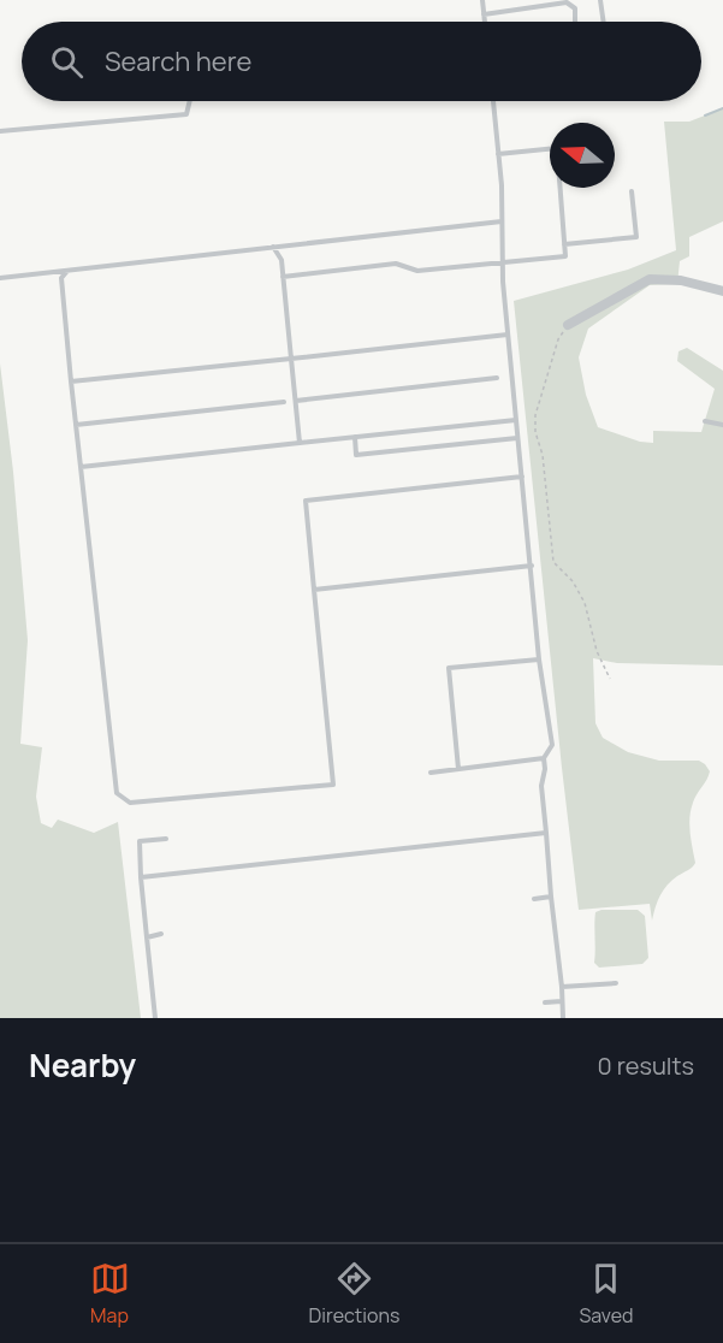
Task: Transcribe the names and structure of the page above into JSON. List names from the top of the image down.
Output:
{
  "north": "left",
  "page": {
    "search": "Search here",
    "heading": ["Nearby", "0 results"],
    "nav": ["Map", "Directions", "Saved"]
  }
}
